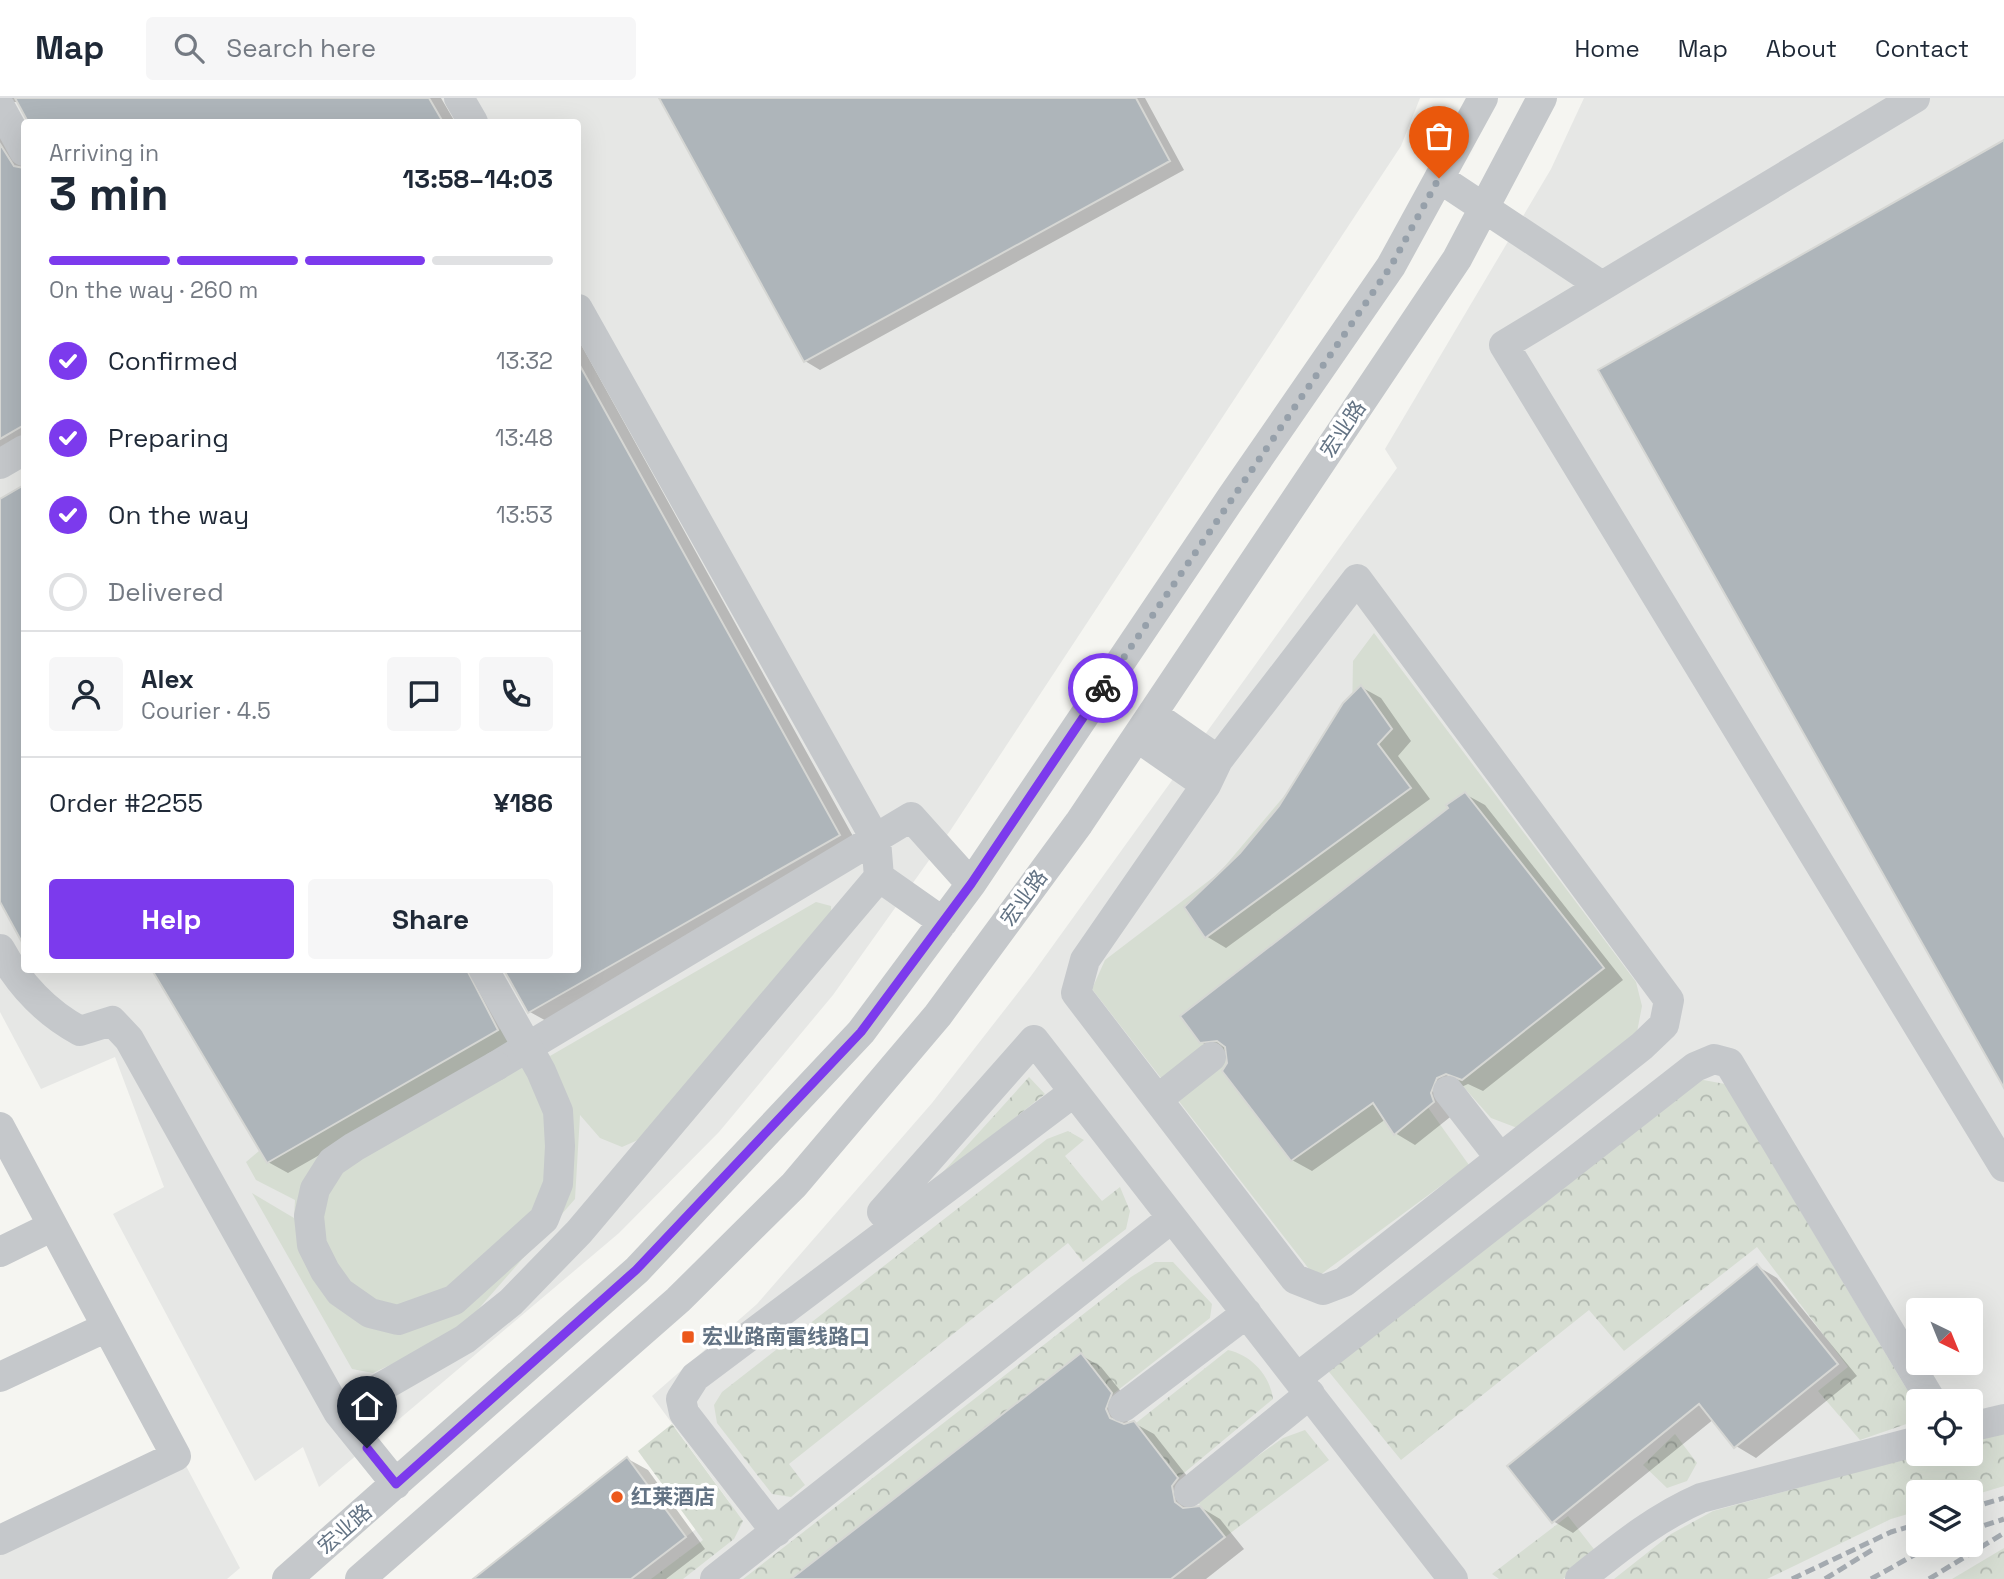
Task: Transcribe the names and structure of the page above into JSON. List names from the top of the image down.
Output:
{
  "streets": {
    "street": ["宏业路"]
  },
  "places": {
    "transit": ["宏业路南雷线路口"],
    "other": ["红莱酒店"]
  },
  "north": "bottom right",
  "page": {
    "header": "Map",
    "search": "Search here",
    "nav": [
      "Home",
      "Map",
      "About",
      "Contact"
    ],
    "heading": ["3 min", "Arriving in", "13:58–14:03"],
    "panel": [
      "Alex",
      "Courier · 4.5",
      "Order #2255",
      "¥186"
    ],
    "bar": "On the way · 260 m",
    "list": [
      ["Confirmed", "13:32"],
      ["Preparing", "13:48"],
      ["On the way", "13:53"],
      "Delivered"
    ],
    "buttons": ["Help", "Share"]
  }
}
